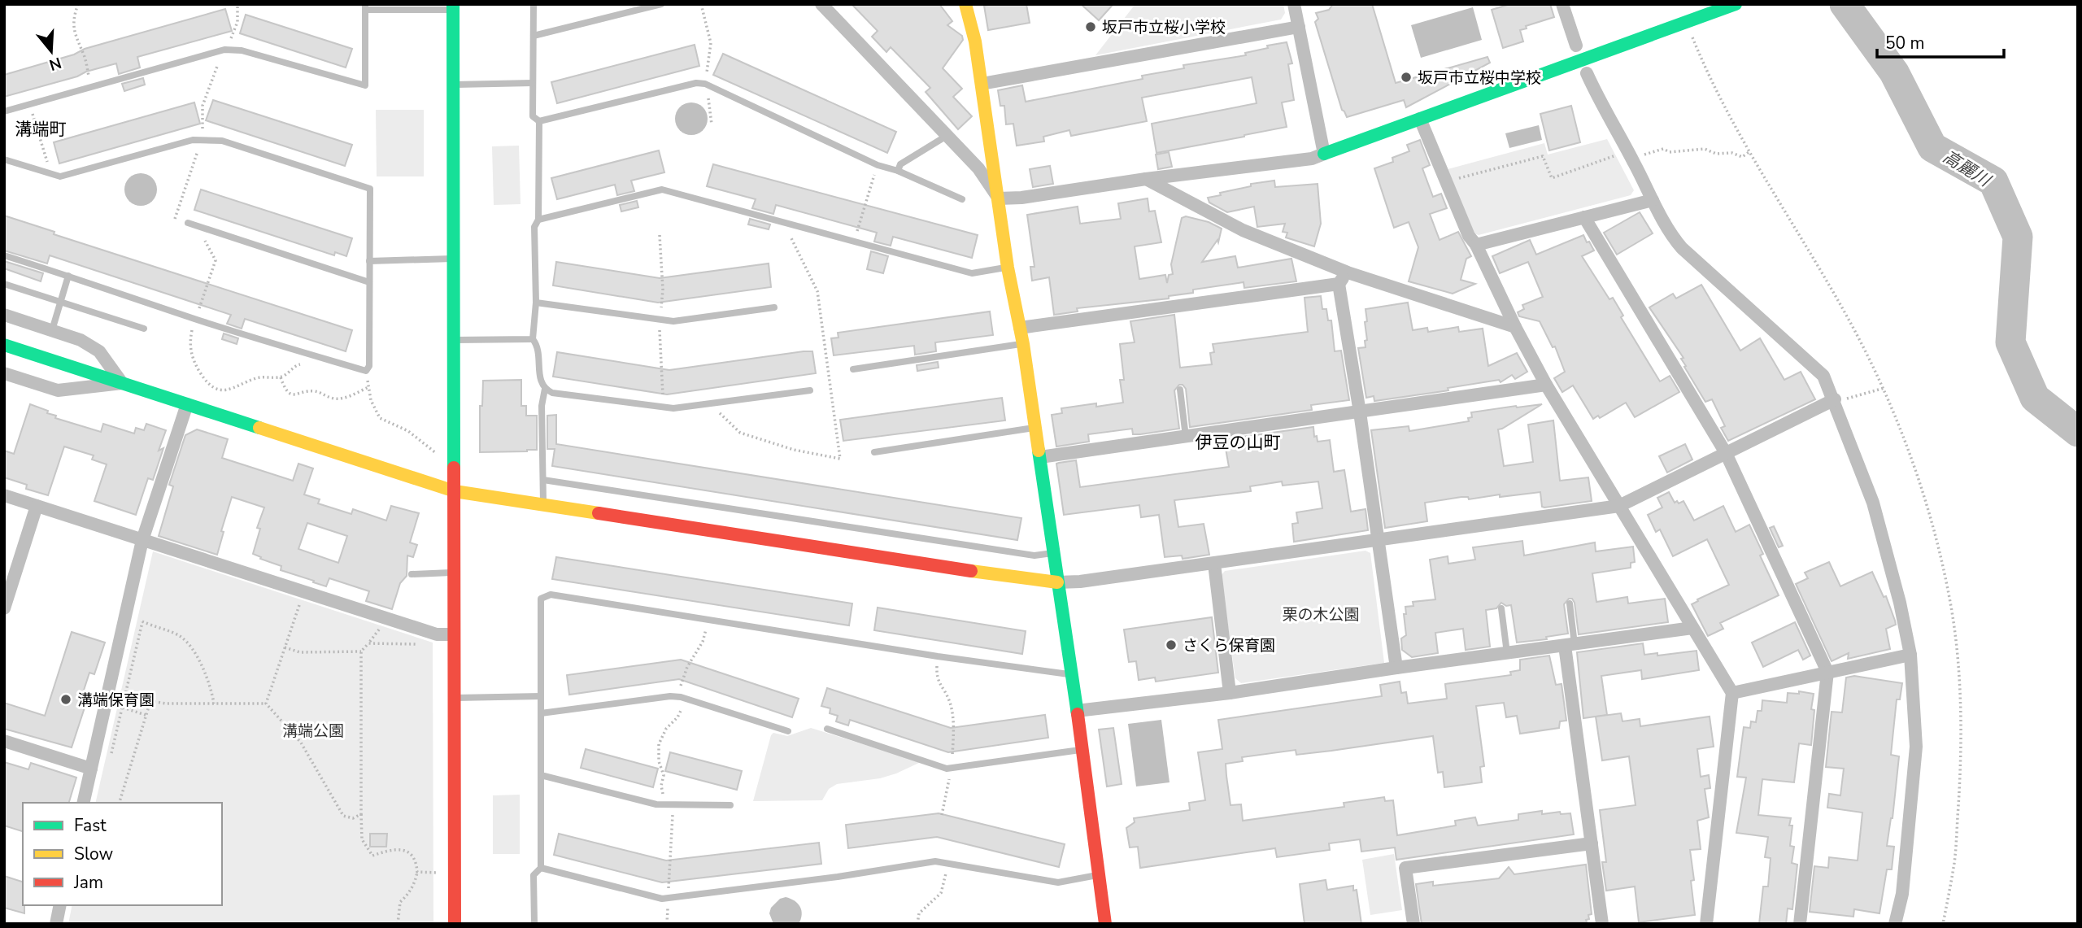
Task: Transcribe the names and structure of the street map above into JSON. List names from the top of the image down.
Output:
{
  "districts": ["溝端町", "伊豆の山町"],
  "water": ["高麗川"],
  "parks": ["栗の木公園", "溝端公園"],
  "places": [
    "坂戸市立桜小学校",
    "坂戸市立桜中学校",
    "さくら保育園",
    "溝端保育園"
  ],
  "legend": ["Fast", "Slow", "Jam"],
  "scale_bar": "50 m",
  "north": "bottom"
}
